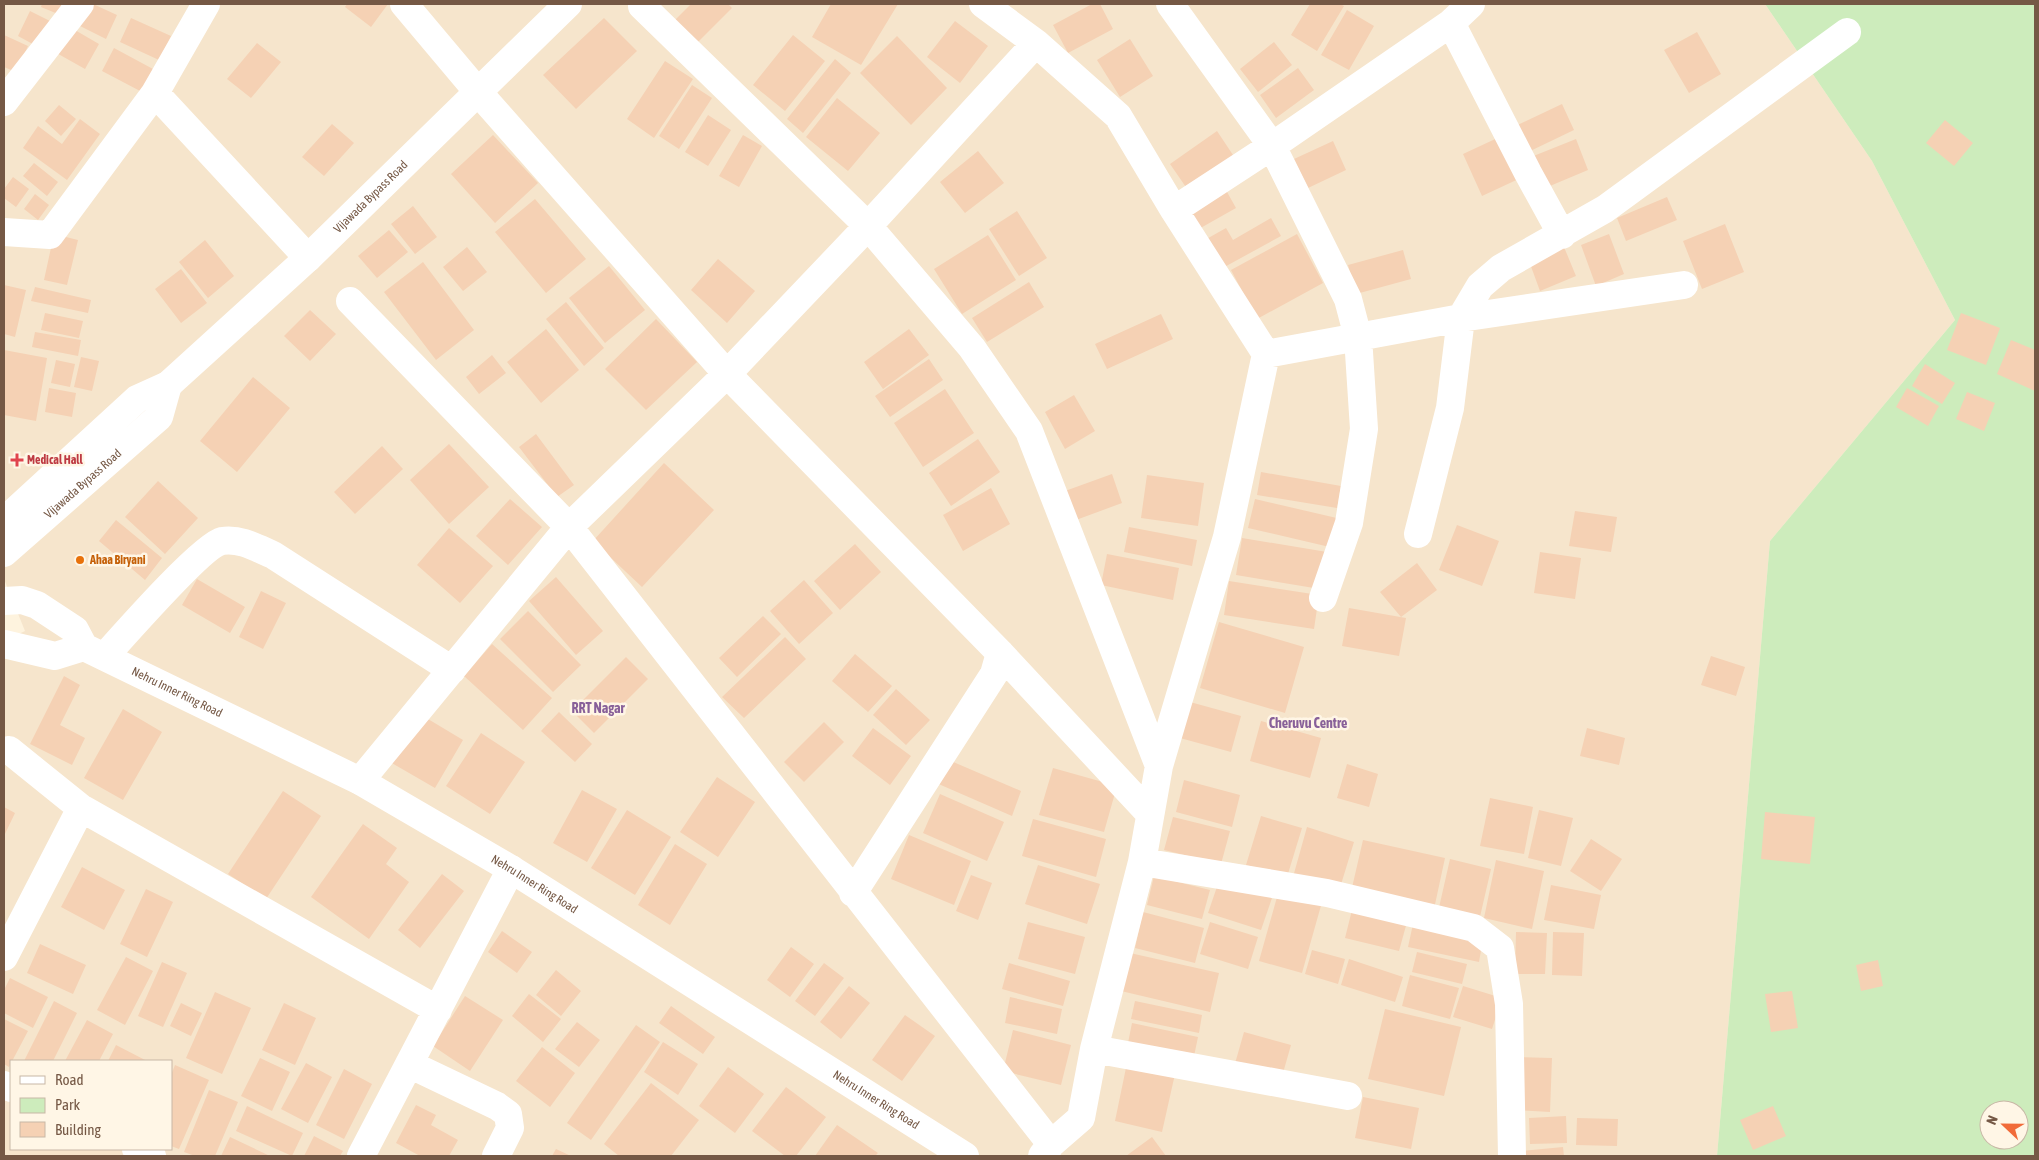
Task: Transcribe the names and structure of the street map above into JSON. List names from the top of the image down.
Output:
{
  "streets": {
    "street": ["Vijawada Bypass Road", "Nehru Inner Ring Road"]
  },
  "districts": ["RRT Nagar", "Cheruvu Centre"],
  "places": {
    "health": ["Medical Hall"],
    "other": ["Ahaa Biryani"]
  },
  "legend": ["Road", "Park", "Building"],
  "north": "left"
}
